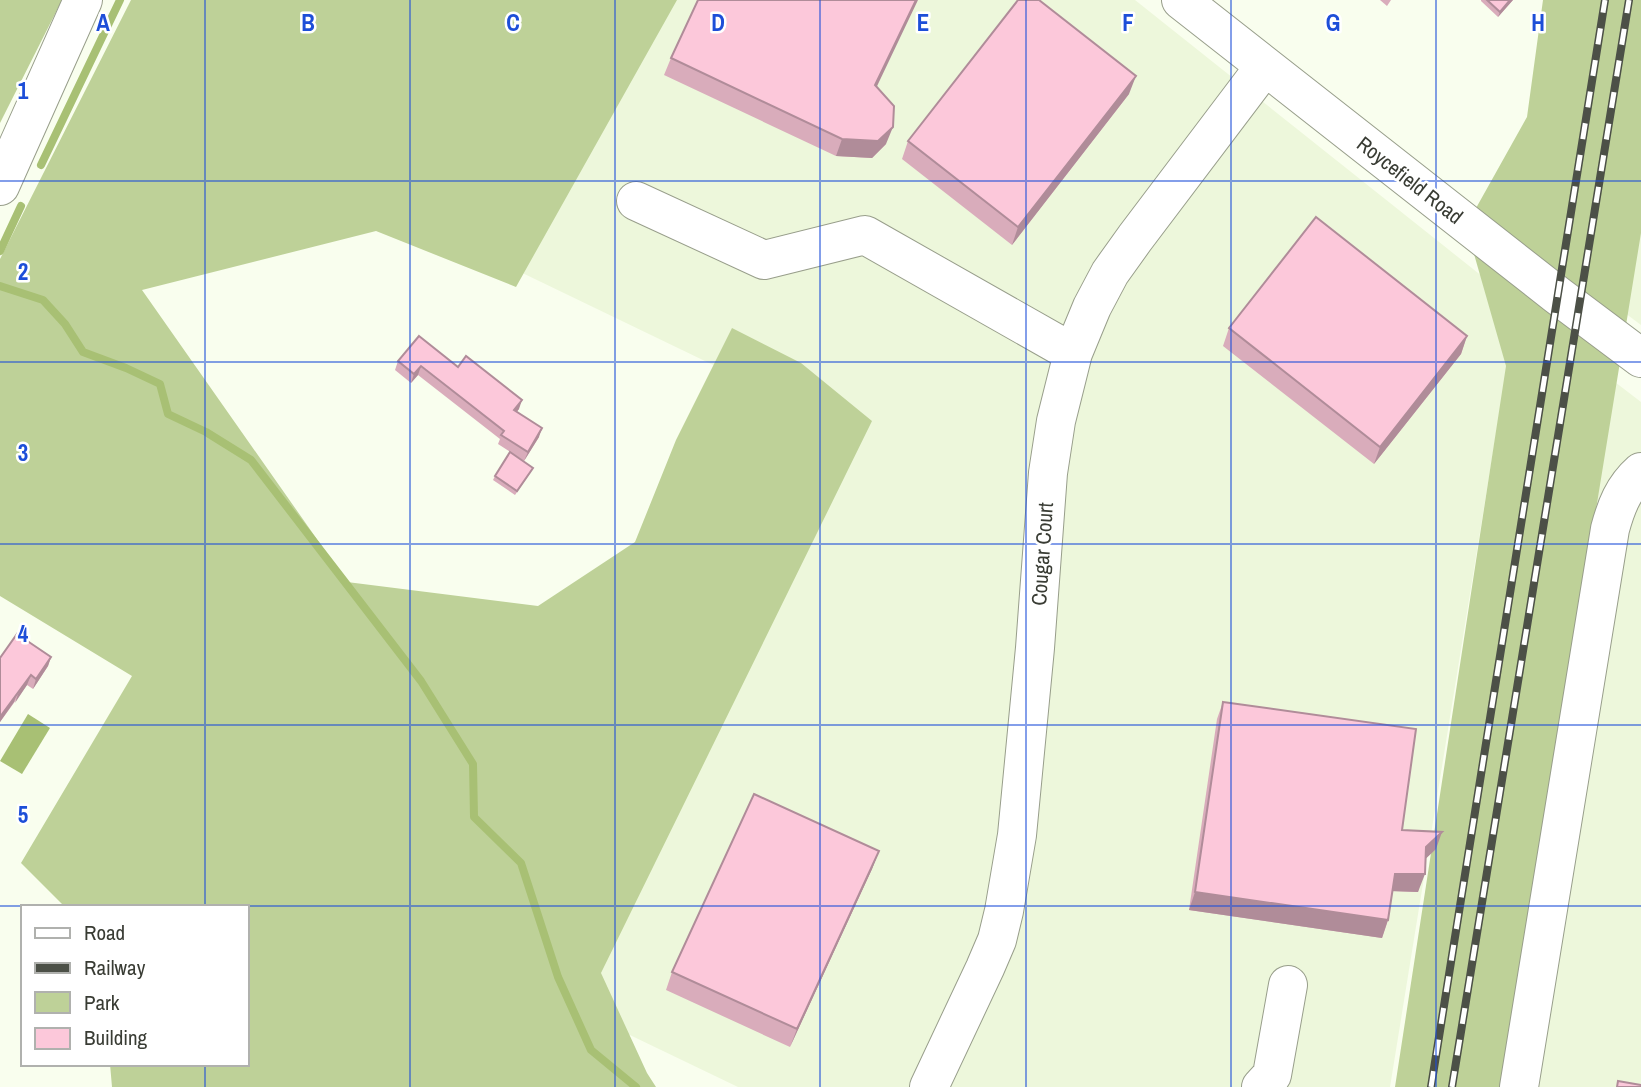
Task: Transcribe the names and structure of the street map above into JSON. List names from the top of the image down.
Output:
{
  "streets": {
    "street": ["Roycefield Road", "Cougar Court"]
  },
  "crossings": [
    ["Roycefield Road", "Cougar Court"]
  ],
  "legend": [
    "Road",
    "Railway",
    "Park",
    "Building"
  ],
  "grid": {
    "columns": [
      "A",
      "B",
      "C",
      "D",
      "E",
      "F",
      "G",
      "H"
    ],
    "rows": [
      "1",
      "2",
      "3",
      "4",
      "5"
    ]
  }
}
